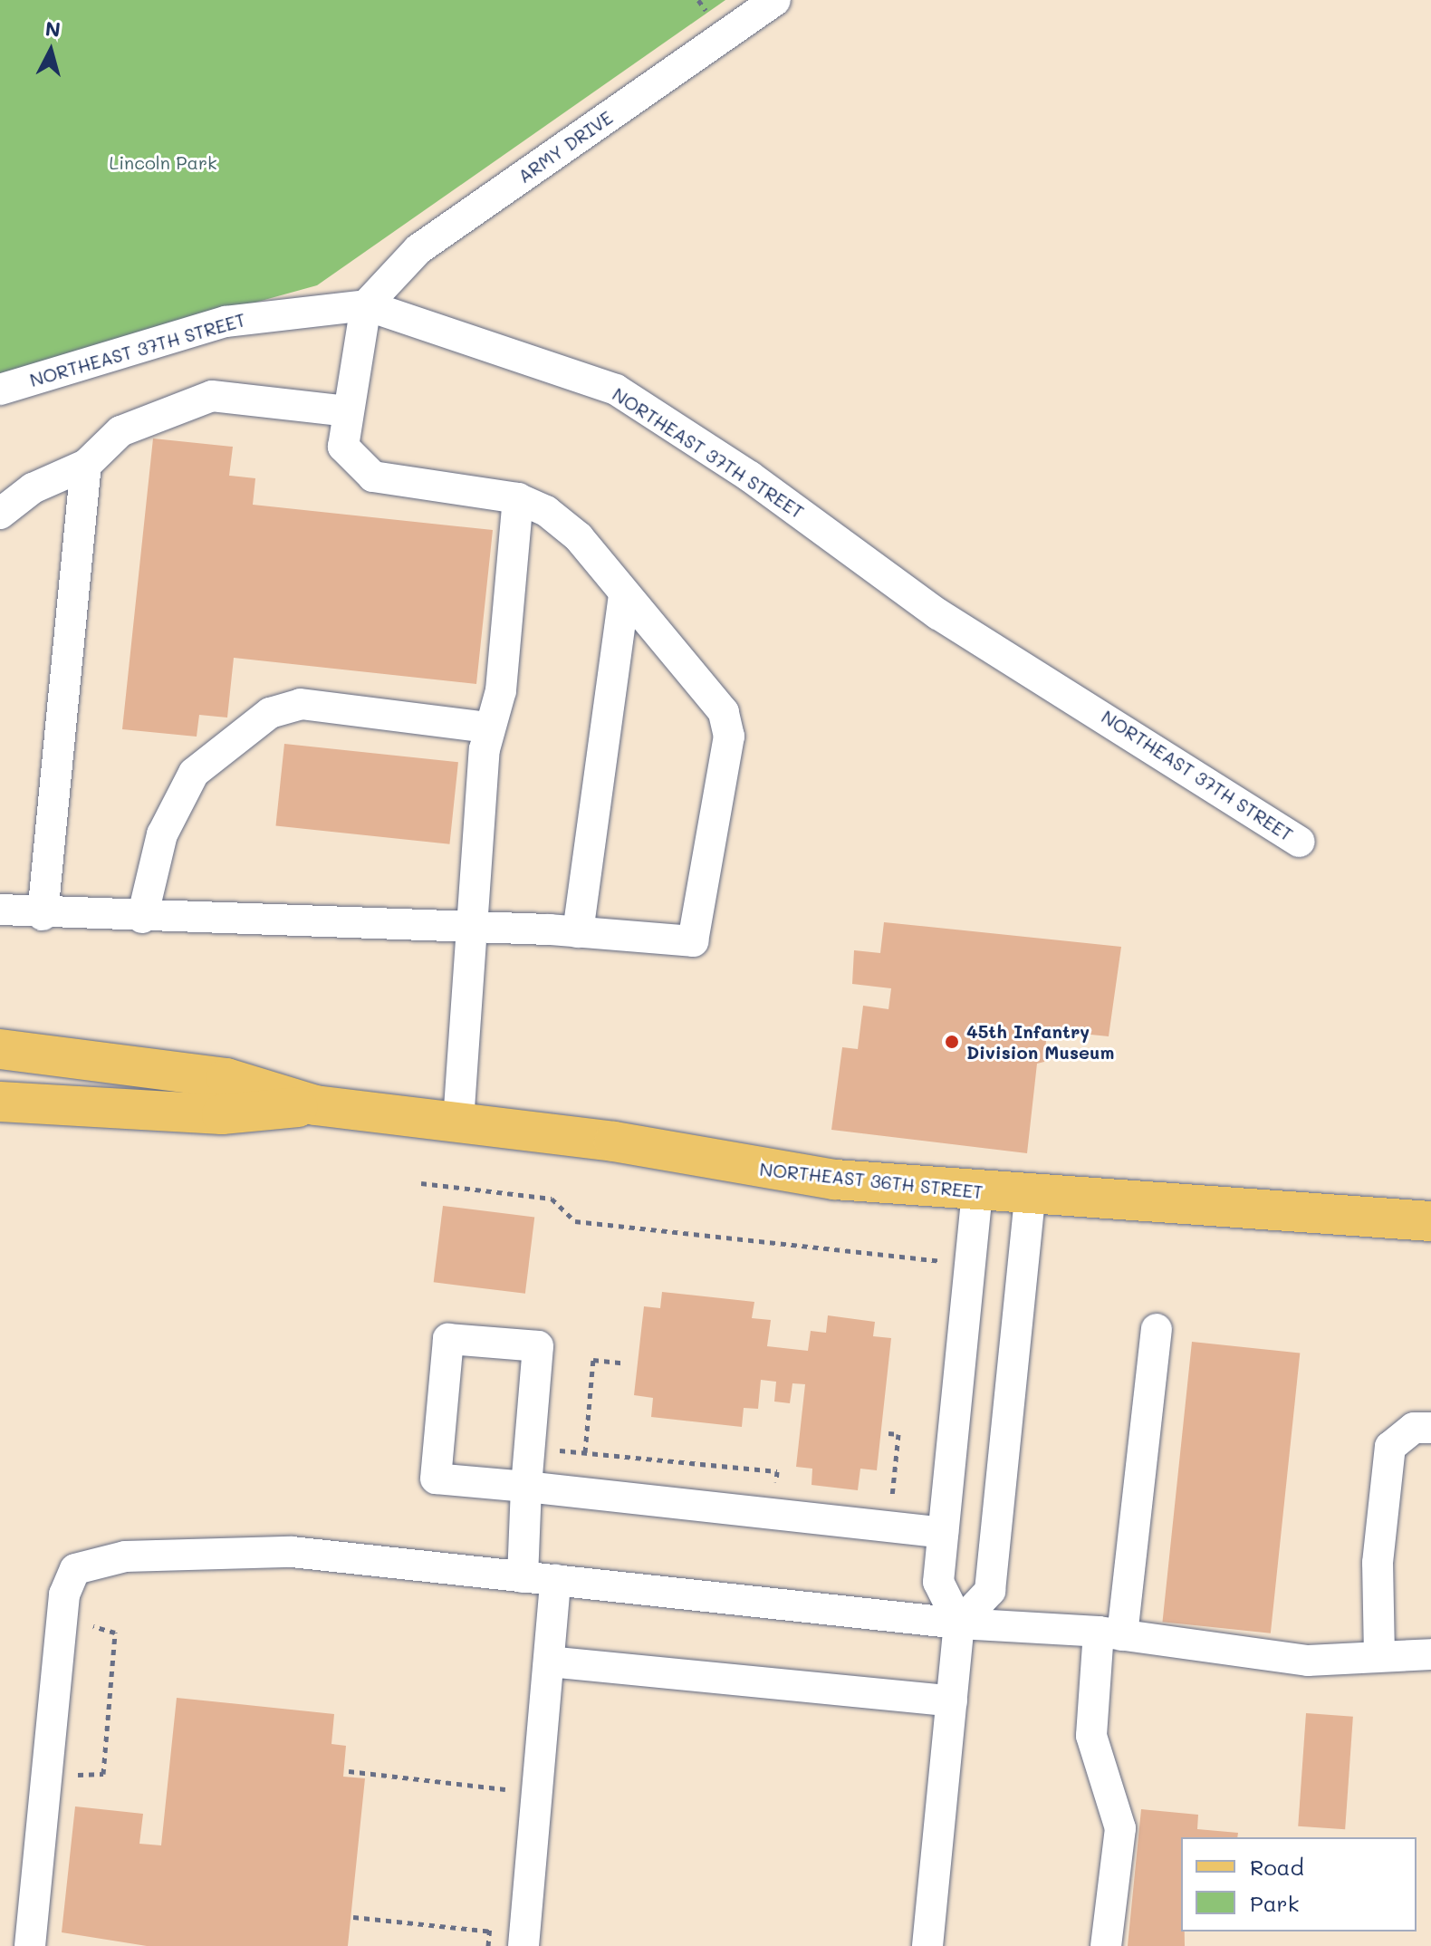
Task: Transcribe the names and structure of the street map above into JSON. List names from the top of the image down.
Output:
{
  "streets": {
    "main road": ["NORTHEAST 36TH STREET"],
    "street": ["ARMY DRIVE", "NORTHEAST 37TH STREET"]
  },
  "crossings": [
    ["ARMY DRIVE", "NORTHEAST 37TH STREET"]
  ],
  "parks": ["Lincoln Park"],
  "places": ["45th Infantry Division Museum"],
  "legend": ["Road", "Park"],
  "north": "top"
}
